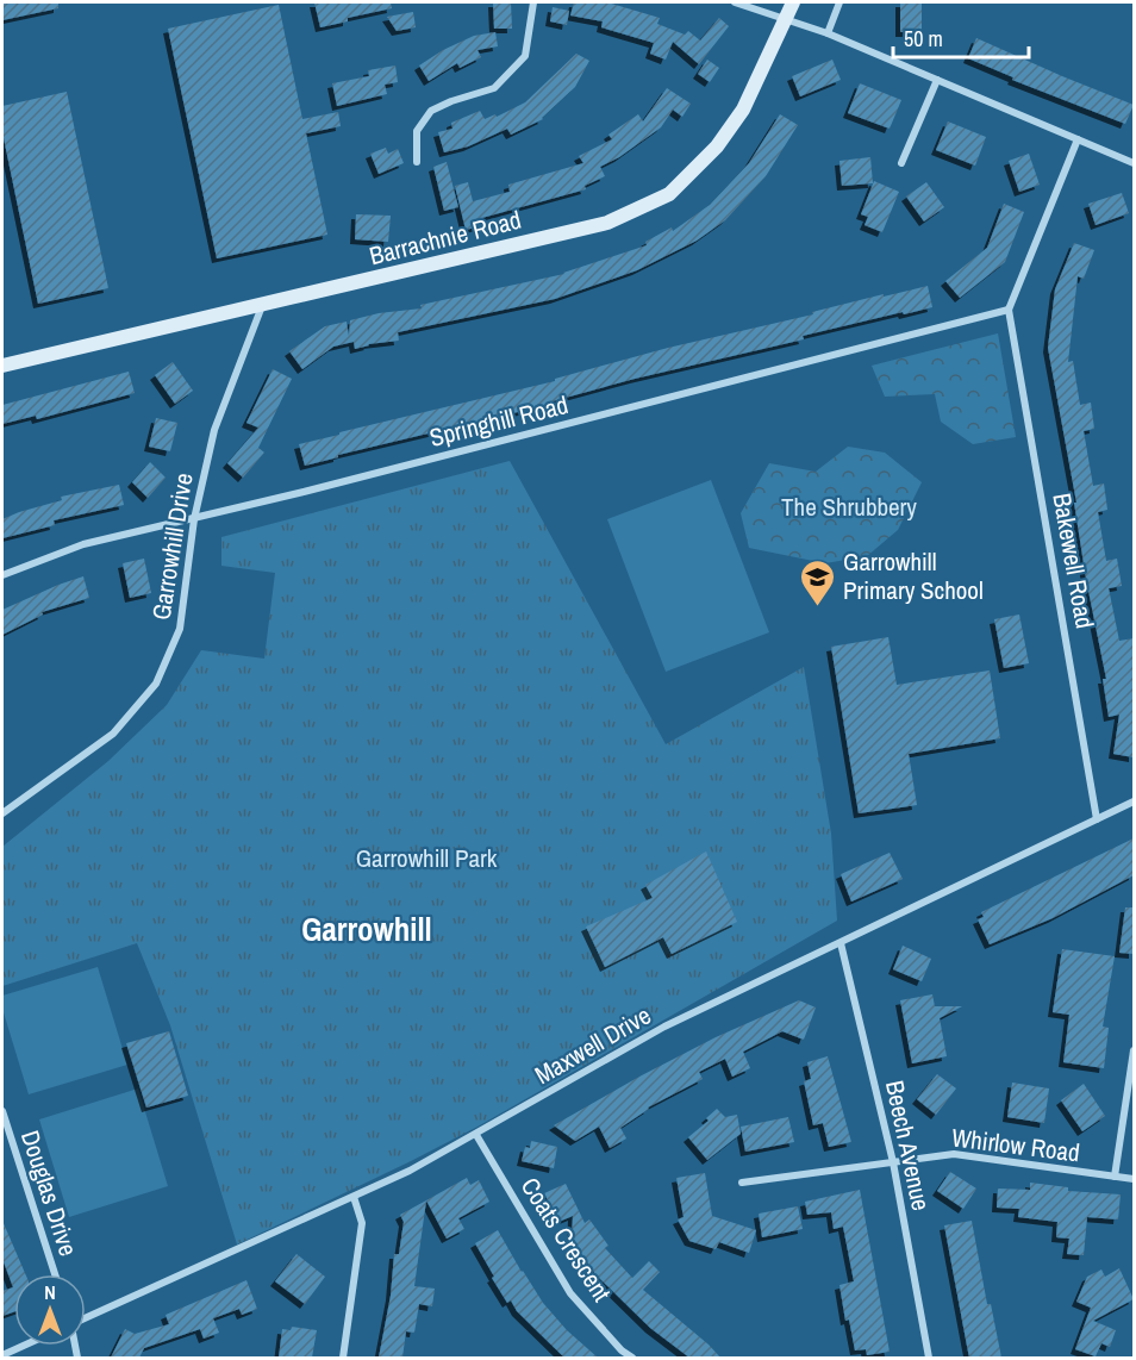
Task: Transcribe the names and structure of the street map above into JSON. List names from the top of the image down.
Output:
{
  "streets": {
    "main road": ["Barrachnie Road"],
    "street": [
      "Springhill Road",
      "Garrowhill Drive",
      "Bakewell Road",
      "Maxwell Drive",
      "Beech Avenue",
      "Whirlow Road",
      "Douglas Drive",
      "Coats Crescent"
    ]
  },
  "crossings": [
    ["Barrachnie Road", "Garrowhill Drive"],
    ["Springhill Road", "Garrowhill Drive"],
    ["Springhill Road", "Bakewell Road"],
    ["Bakewell Road", "Maxwell Drive"],
    ["Maxwell Drive", "Beech Avenue"],
    ["Maxwell Drive", "Coats Crescent"],
    ["Beech Avenue", "Whirlow Road"]
  ],
  "districts": ["Garrowhill"],
  "parks": ["The Shrubbery", "Garrowhill Park"],
  "places": {
    "school or university": ["Garrowhill Primary School"]
  },
  "scale_bar": "50 m",
  "north": "top"
}
